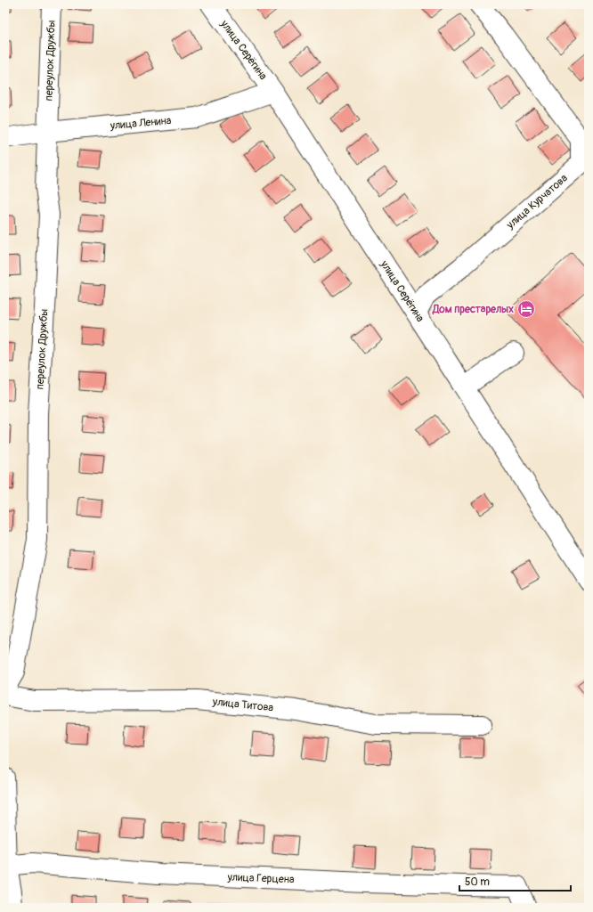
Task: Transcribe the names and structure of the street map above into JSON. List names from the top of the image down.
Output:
{
  "streets": {
    "street": [
      "улица Серёгина",
      "переулок Дружбы",
      "улица Ленина",
      "улица Курчатова",
      "улица Титова",
      "улица Герцена"
    ]
  },
  "crossings": [
    ["улица Серёгина", "улица Ленина"],
    ["улица Серёгина", "улица Курчатова"],
    ["переулок Дружбы", "улица Ленина"]
  ],
  "places": {
    "hotel": ["Дом престарелых"]
  },
  "scale_bar": "50 m"
}
